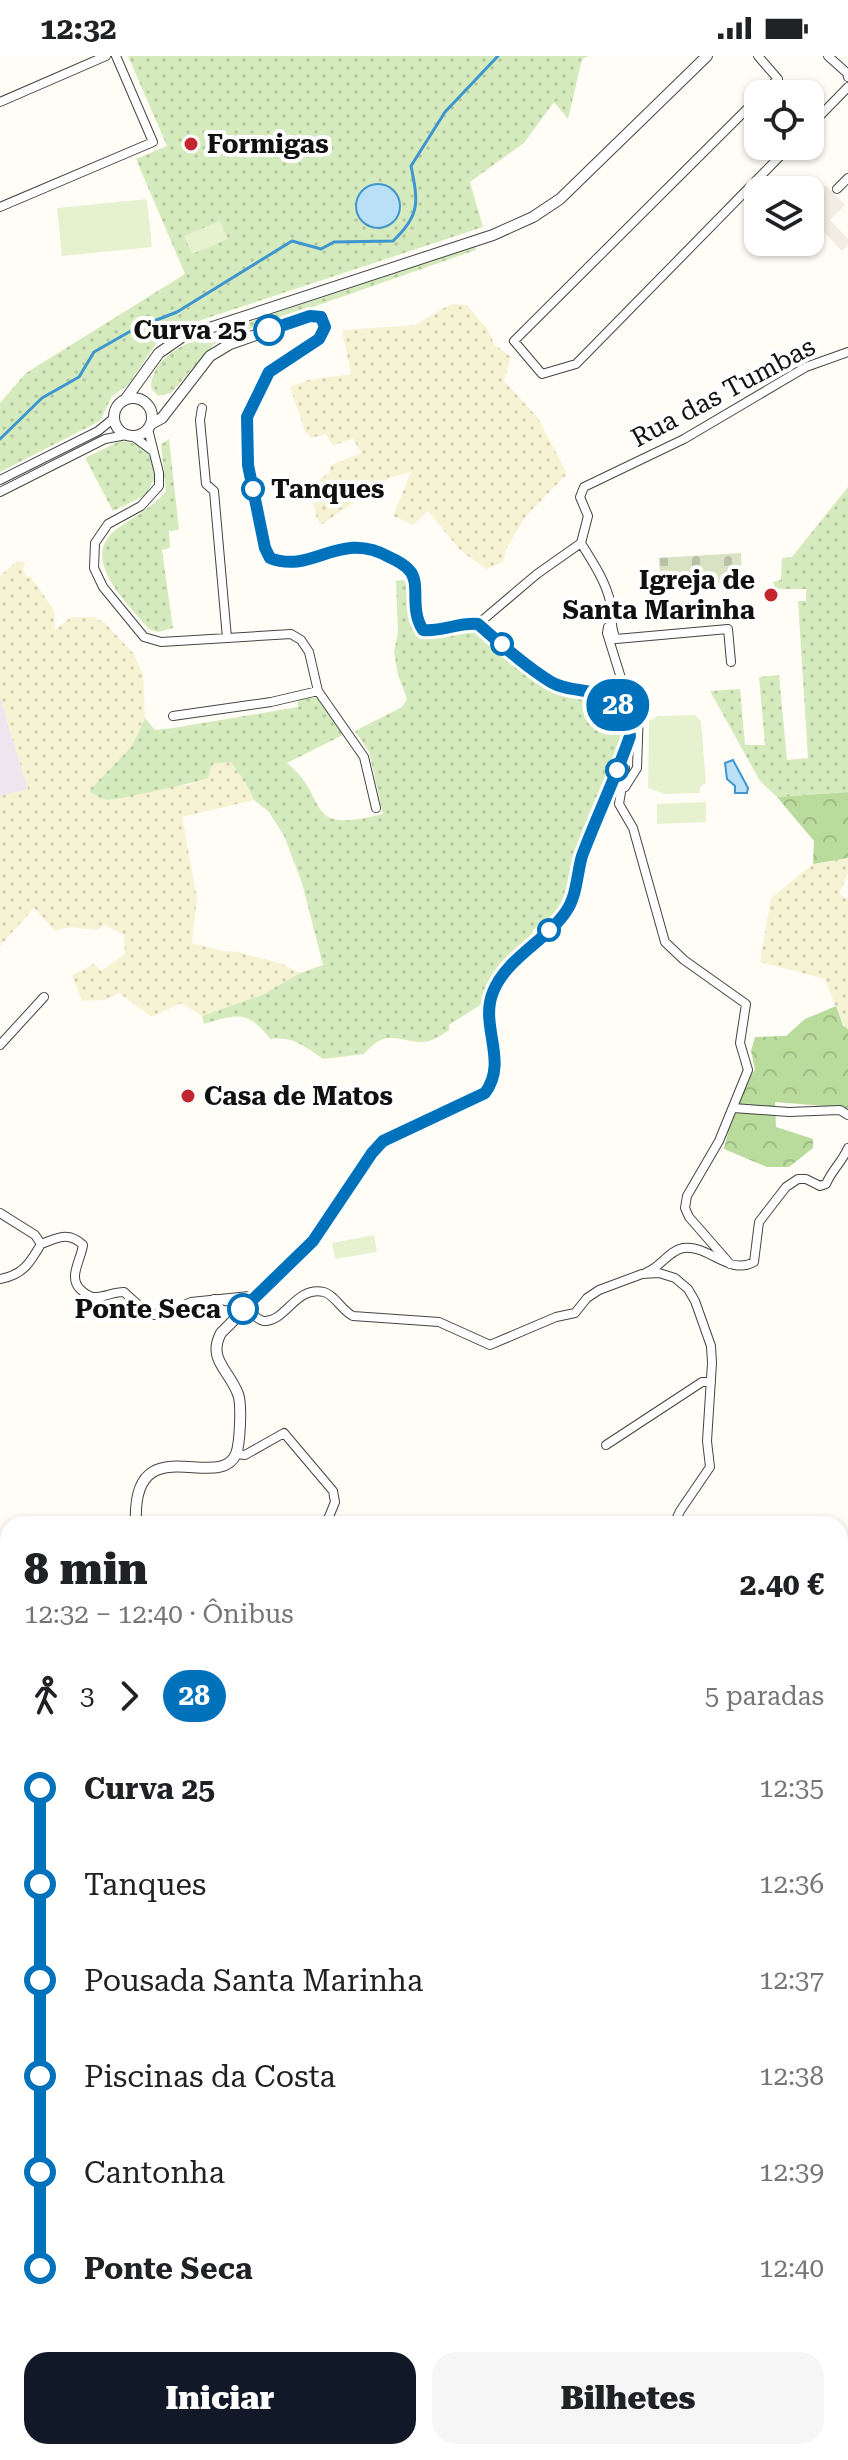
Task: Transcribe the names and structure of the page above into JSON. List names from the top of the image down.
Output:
{
  "streets": {
    "street": ["Rua das Tumbas"]
  },
  "places": [
    "Formigas",
    "Curva 25",
    "Tanques",
    "Igreja de Santa Marinha",
    "Casa de Matos",
    "Ponte Seca"
  ],
  "lines": ["bus line 28"],
  "page": {
    "status": "12:32",
    "on_map": "28",
    "heading": ["8 min", "12:32 – 12:40 · Ônibus", "2.40 €"],
    "legs": ["3", "28", "5 paradas"],
    "list": [
      {
        "name": "Curva 25",
        "value": "12:35"
      },
      {
        "name": "Tanques",
        "value": "12:36"
      },
      {
        "name": "Pousada Santa Marinha",
        "value": "12:37"
      },
      {
        "name": "Piscinas da Costa",
        "value": "12:38"
      },
      {
        "name": "Cantonha",
        "value": "12:39"
      },
      {
        "name": "Ponte Seca",
        "value": "12:40"
      }
    ],
    "buttons": ["Iniciar", "Bilhetes"]
  }
}
